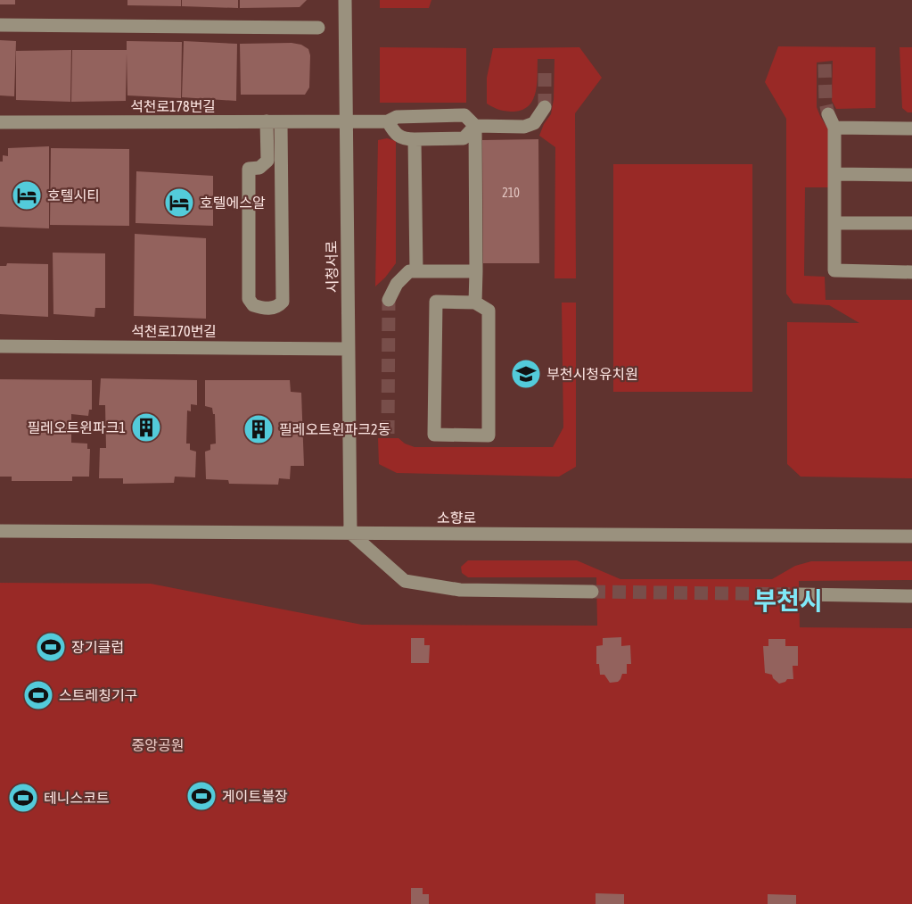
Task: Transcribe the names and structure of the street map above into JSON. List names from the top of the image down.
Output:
{
  "streets": {
    "street": [
      "석천로178번길",
      "시청서로",
      "석천로170번길",
      "소향로"
    ]
  },
  "crossings": [
    ["석천로178번길", "시청서로"],
    ["시청서로", "석천로170번길"],
    ["시청서로", "소향로"]
  ],
  "districts": ["부천시"],
  "parks": ["중앙공원"],
  "places": {
    "hotel": ["호텔시티", "호텔에스알"],
    "school or university": ["부천시청유치원"],
    "building": ["필레오트윈파크1", "필레오트윈파크2동"],
    "sports": [
      "장기클럽",
      "스트레칭기구",
      "게이트볼장",
      "테니스코트"
    ]
  },
  "house_numbers": ["210"]
}
